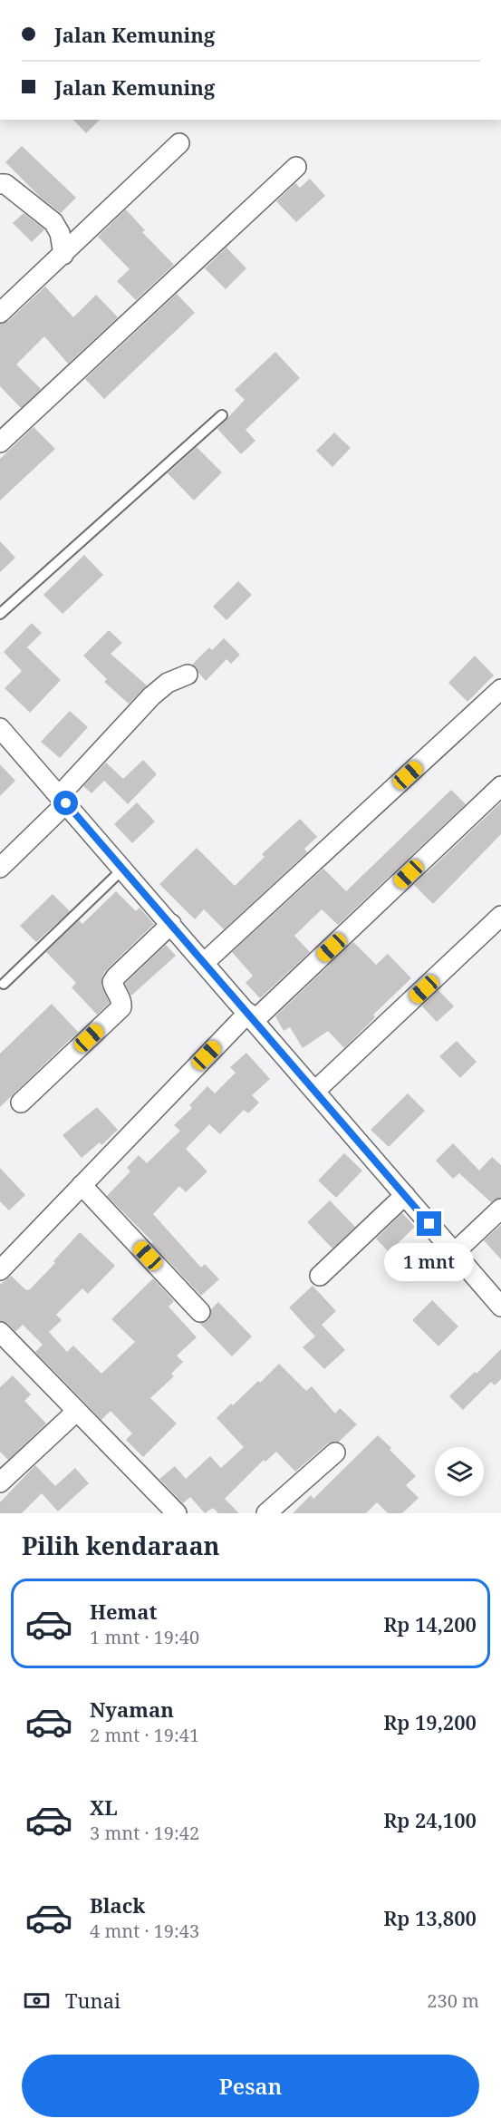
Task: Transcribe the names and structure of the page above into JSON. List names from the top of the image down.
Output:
{
  "page": {
    "banner": ["Jalan Kemuning", "Jalan Kemuning"],
    "bubble": "1 mnt",
    "heading": "Pilih kendaraan",
    "list": [
      {
        "name": "Hemat",
        "note": "1 mnt · 19:40",
        "value": "Rp 14,200"
      },
      {
        "name": "Nyaman",
        "note": "2 mnt · 19:41",
        "value": "Rp 19,200"
      },
      {
        "name": "XL",
        "note": "3 mnt · 19:42",
        "value": "Rp 24,100"
      },
      {
        "name": "Black",
        "note": "4 mnt · 19:43",
        "value": "Rp 13,800"
      }
    ],
    "pay": ["Tunai", "230 m"],
    "buttons": "Pesan"
  }
}
